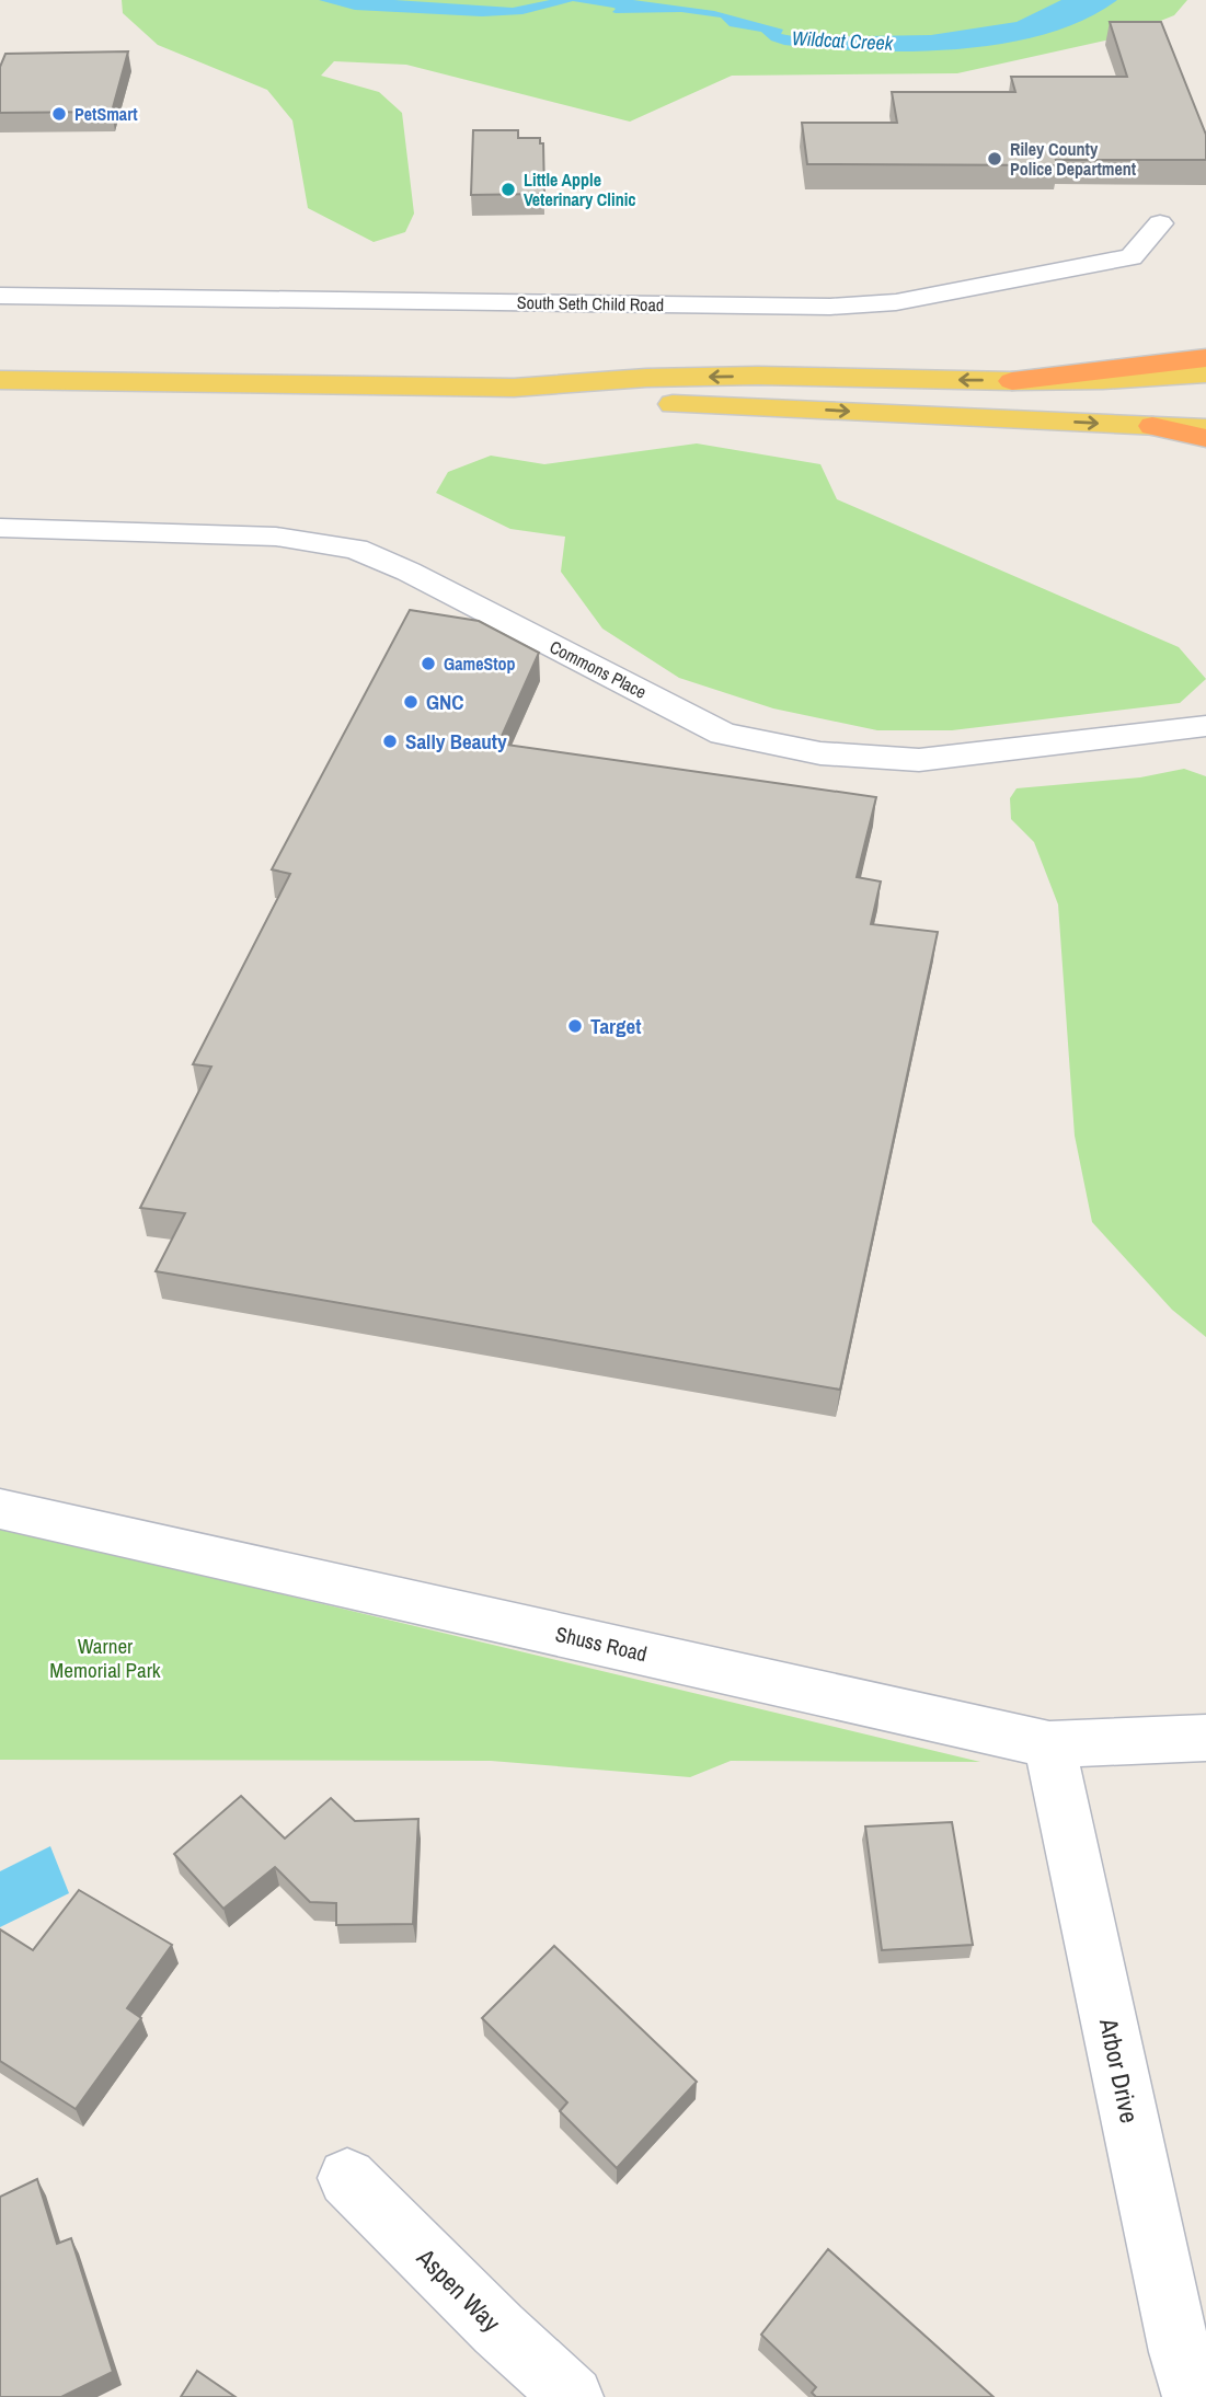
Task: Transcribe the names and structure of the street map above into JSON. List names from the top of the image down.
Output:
{
  "streets": {
    "street": [
      "South Seth Child Road",
      "Commons Place",
      "Shuss Road",
      "Arbor Drive",
      "Aspen Way"
    ]
  },
  "crossings": [
    ["Shuss Road", "Arbor Drive"]
  ],
  "water": ["Wildcat Creek"],
  "parks": ["Warner Memorial Park"],
  "places": [
    "PetSmart",
    "Riley County Police Department",
    "Little Apple Veterinary Clinic",
    "GameStop",
    "GNC",
    "Sally Beauty",
    "Target"
  ]
}
